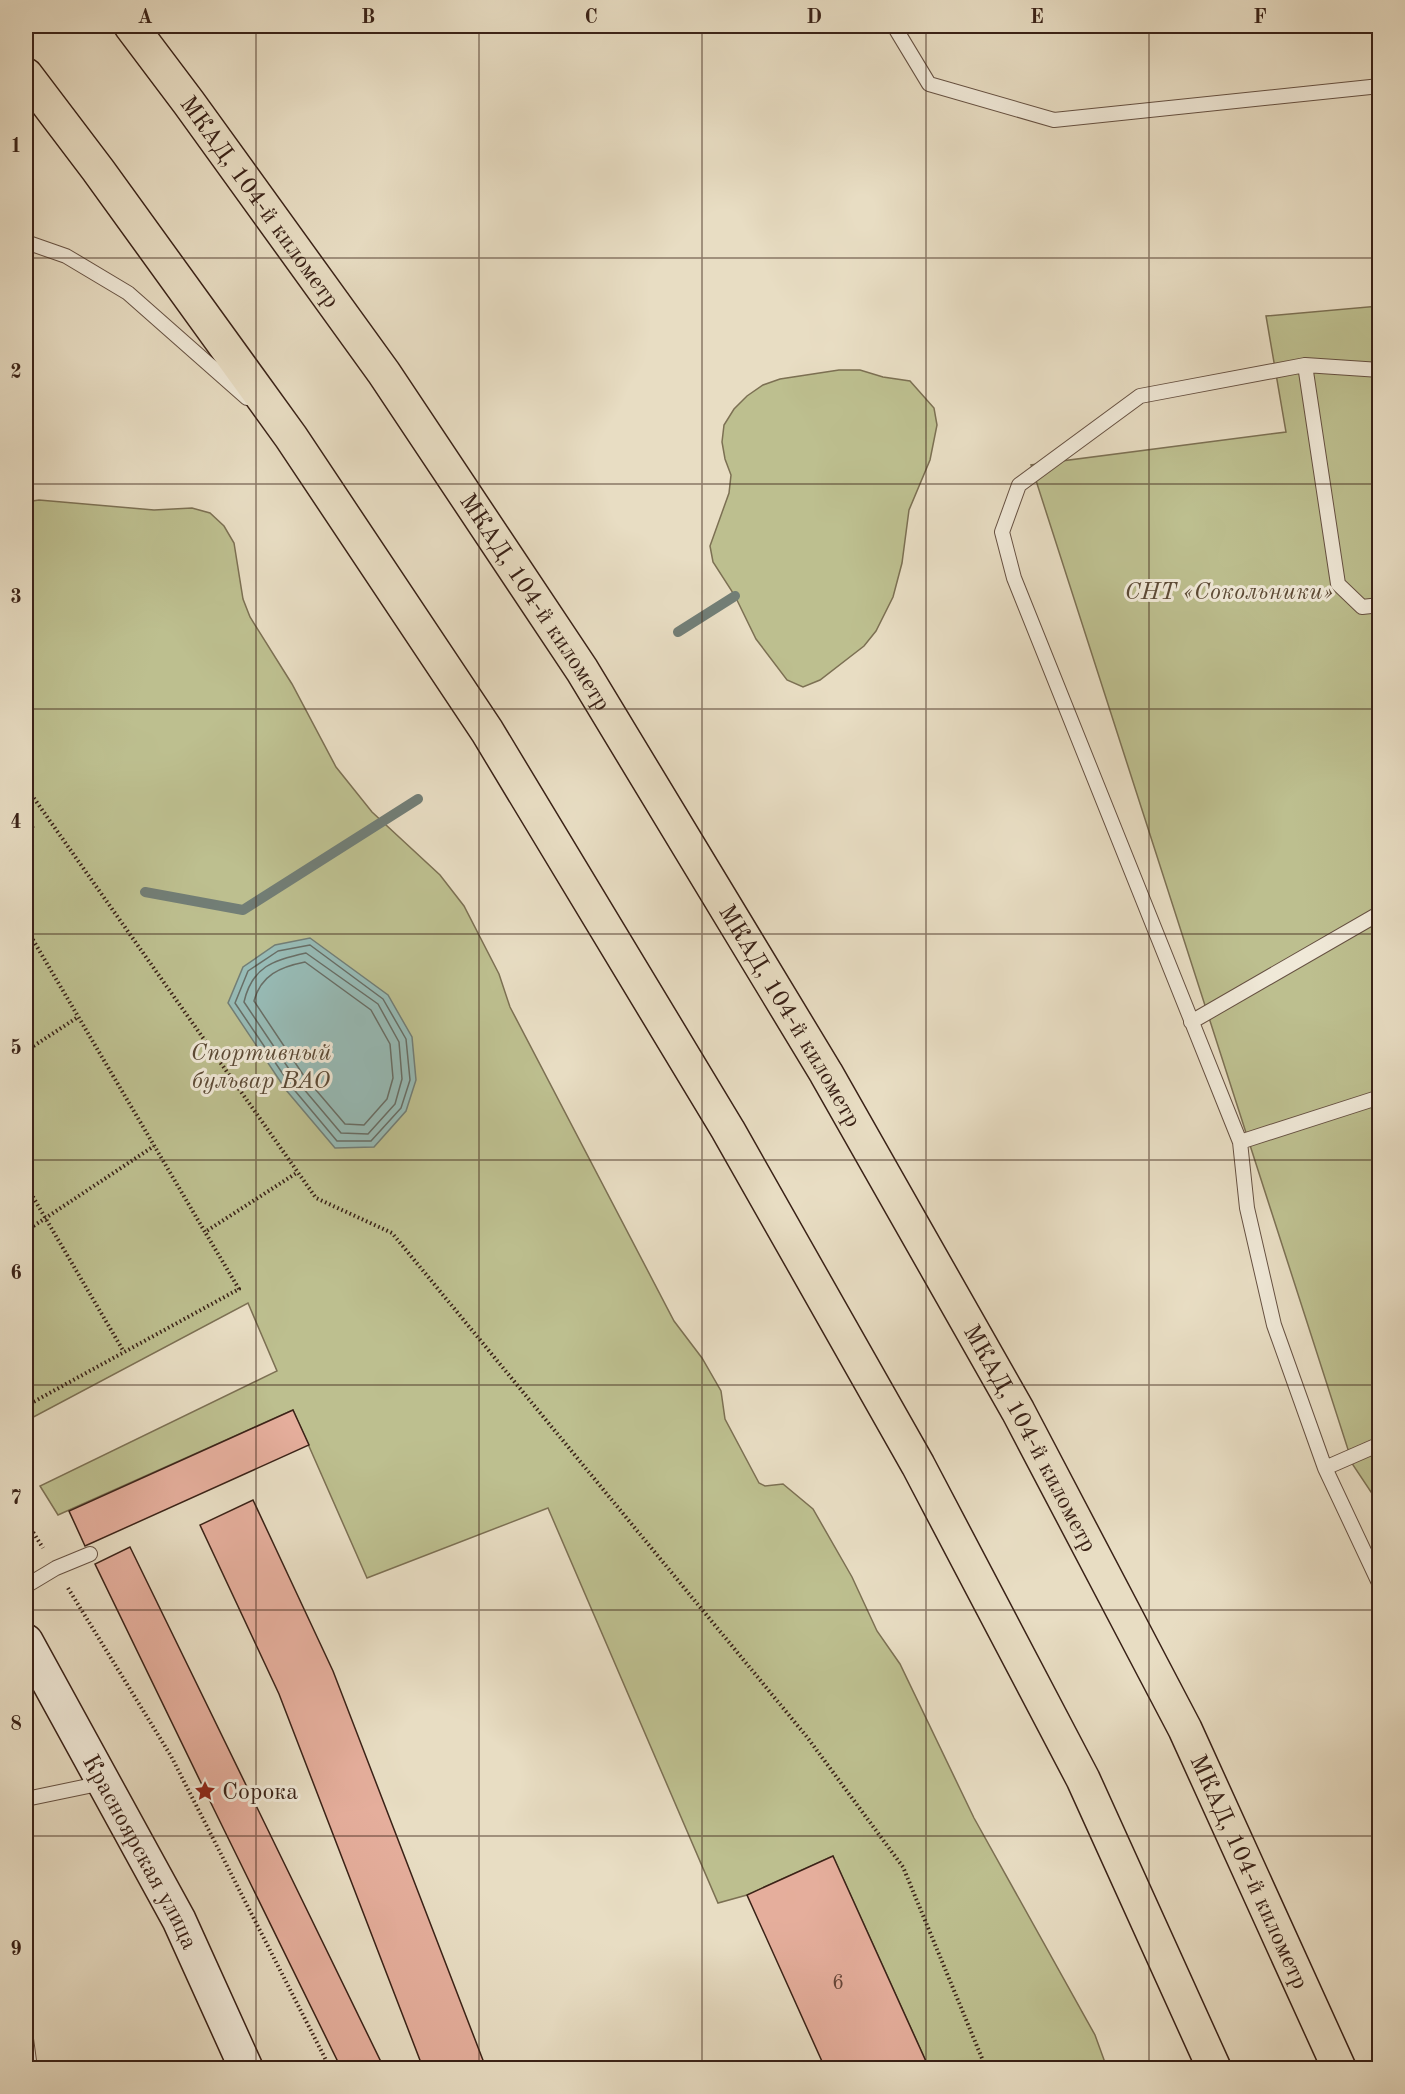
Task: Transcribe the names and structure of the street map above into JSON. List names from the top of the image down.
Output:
{
  "streets": {
    "highway": ["МКАД, 104-й километр"],
    "street": ["Красноярская улица"]
  },
  "parks": ["СНТ «Сокольники»", "Спортивный бульвар ВАО"],
  "places": {
    "place": ["Сорока"]
  },
  "house_numbers": ["6"],
  "grid": {
    "columns": [
      "A",
      "B",
      "C",
      "D",
      "E",
      "F"
    ],
    "rows": [
      "1",
      "2",
      "3",
      "4",
      "5",
      "6",
      "7",
      "8",
      "9"
    ]
  }
}
